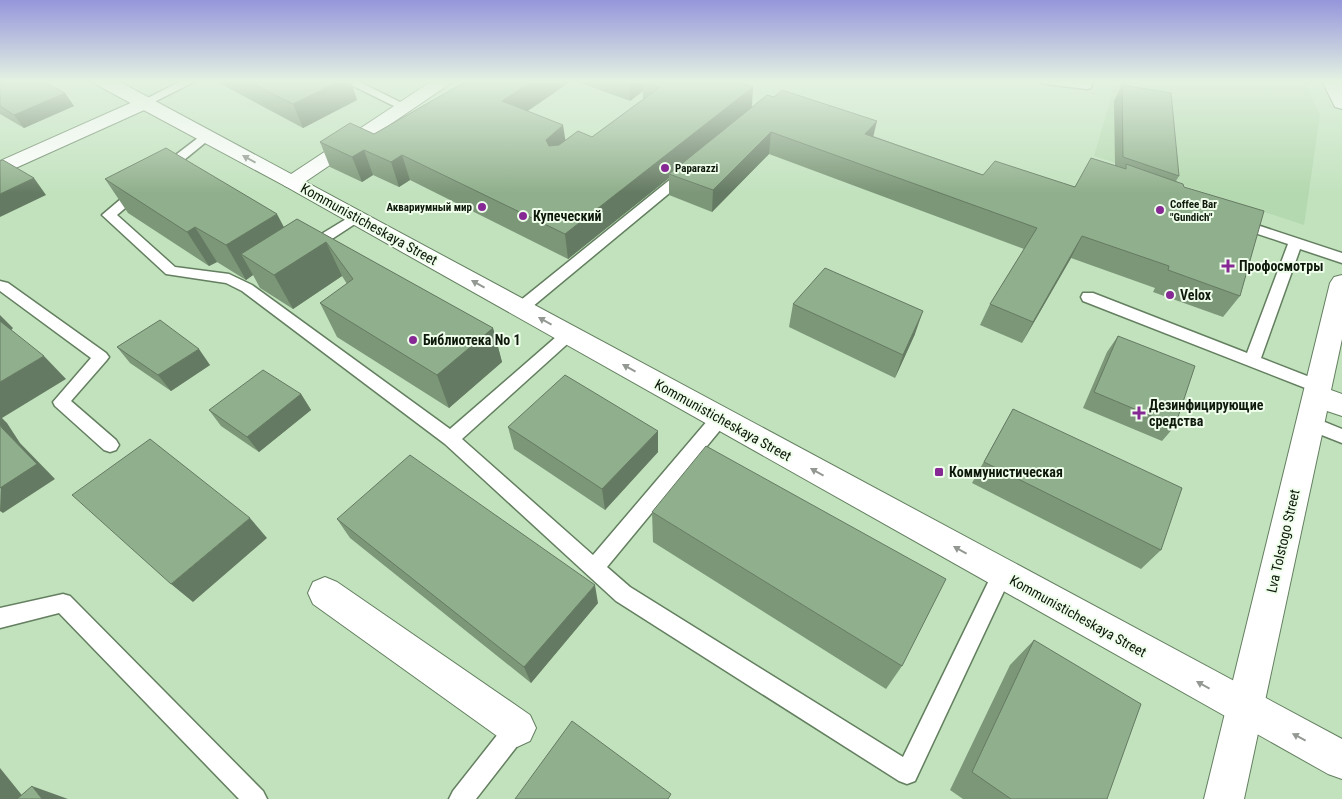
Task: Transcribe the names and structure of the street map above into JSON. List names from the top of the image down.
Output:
{
  "streets": {
    "street": ["Kommunisticheskaya Street", "Lva Tolstogo Street"]
  },
  "crossings": [
    ["Kommunisticheskaya Street", "Lva Tolstogo Street"]
  ],
  "one_way": ["Kommunisticheskaya Street"],
  "places": {
    "other": [
      "Paparazzi",
      "Аквариумный мир",
      "Coffee Bar \"Gundich\"",
      "Купеческий",
      "Velox",
      "Библиотека No 1"
    ],
    "health": ["Профосмотры", "Дезинфицирующие средства"],
    "transit": ["Коммунистическая"]
  }
}
